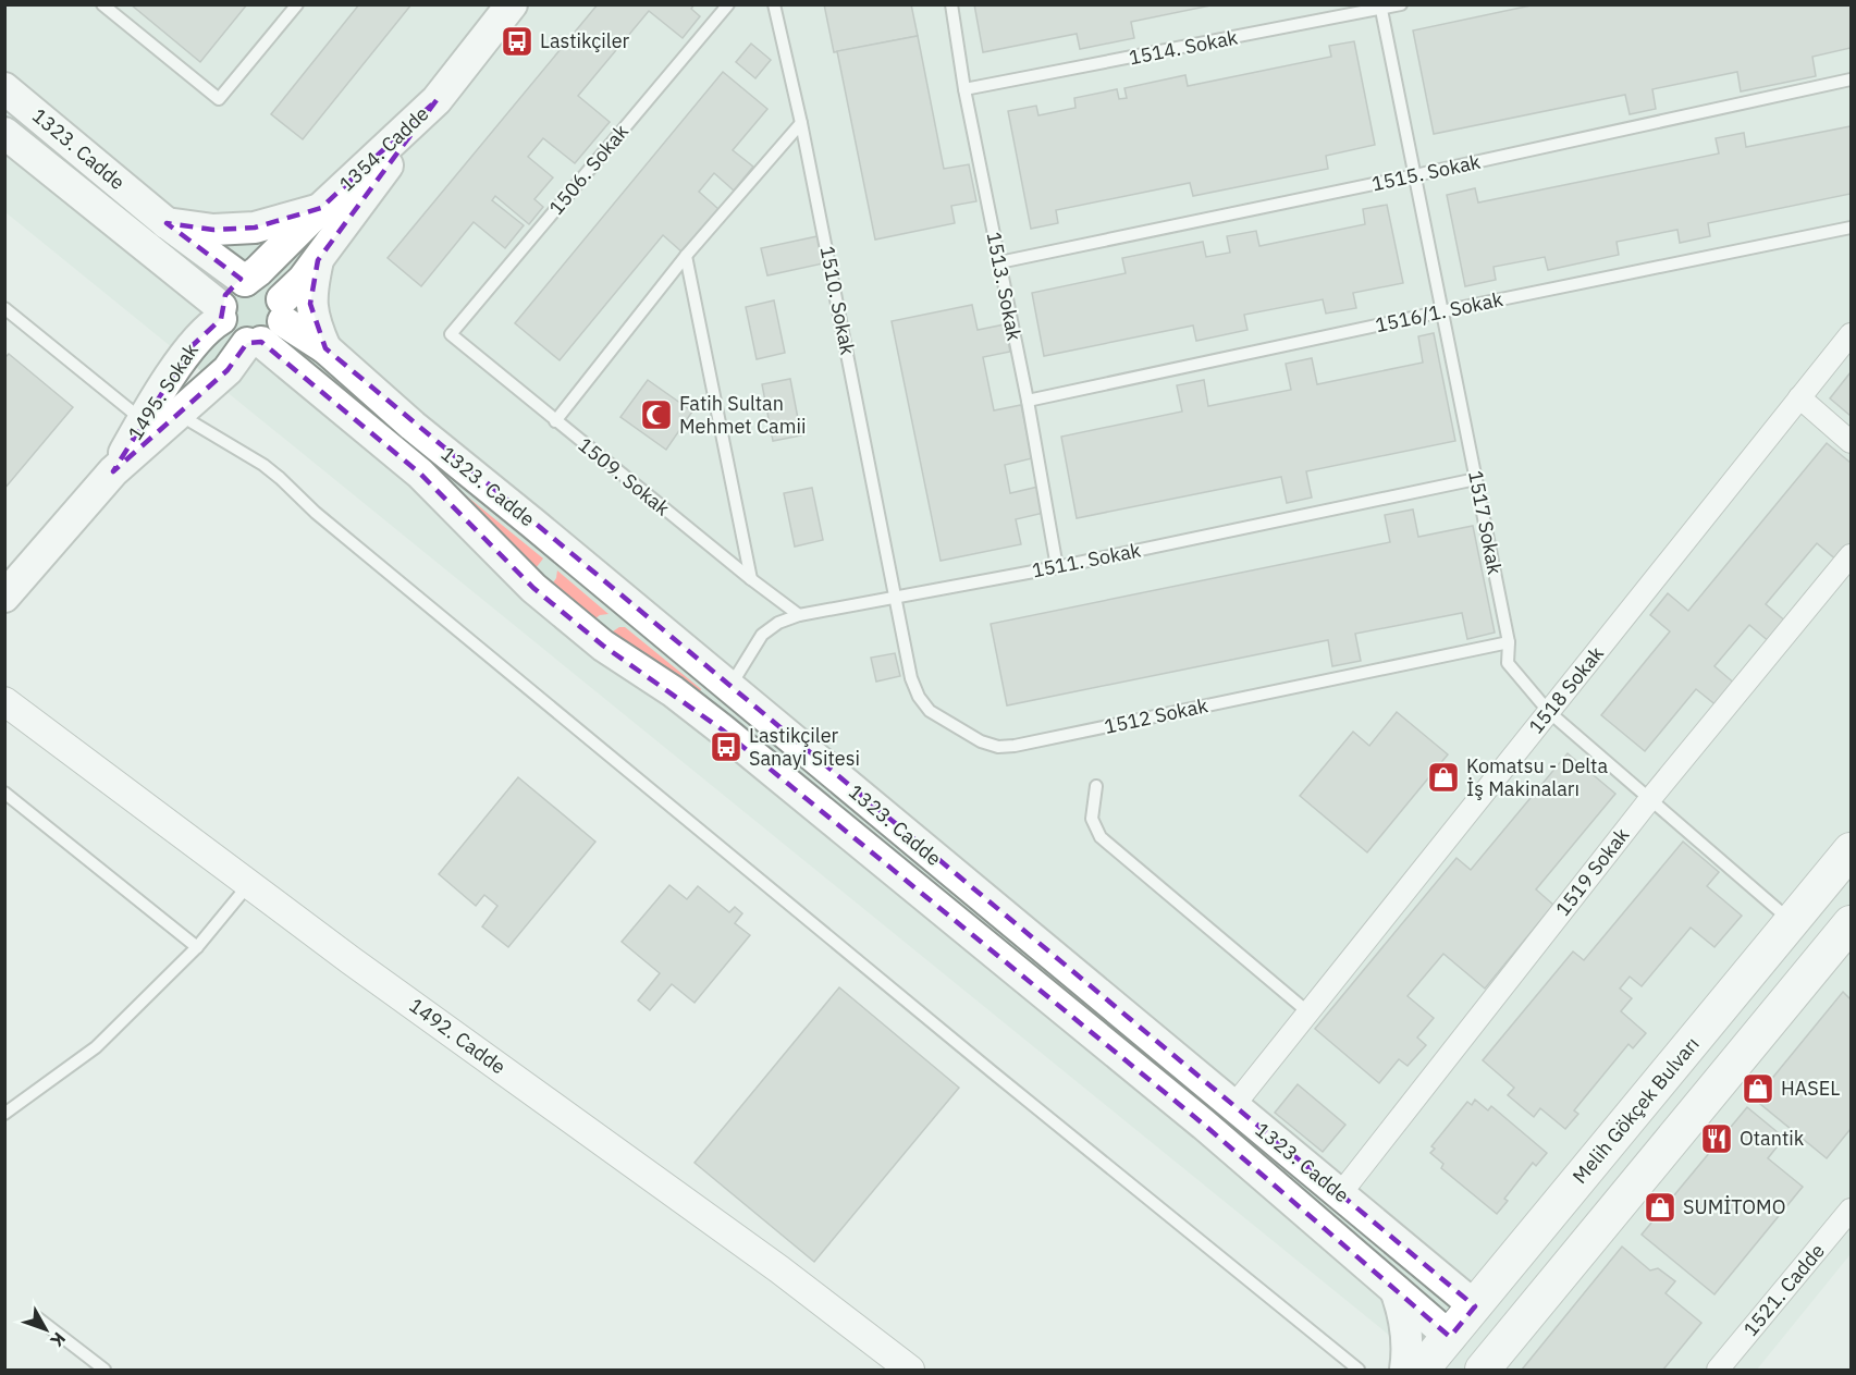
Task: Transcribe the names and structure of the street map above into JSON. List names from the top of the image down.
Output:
{
  "streets": {
    "main road": [
      "1323. Cadde",
      "1354. Cadde",
      "1495. Sokak",
      "Melih Gökçek Bulvarı"
    ],
    "street": [
      "1518 Sokak",
      "1519 Sokak",
      "1492. Cadde",
      "1521. Cadde"
    ],
    "lane": [
      "1514. Sokak",
      "1506. Sokak",
      "1515. Sokak",
      "1513. Sokak",
      "1510. Sokak",
      "1516/1. Sokak",
      "1509. Sokak",
      "1517 Sokak",
      "1511. Sokak",
      "1512 Sokak"
    ]
  },
  "crossings": [
    ["1514. Sokak", "1513. Sokak"],
    ["1514. Sokak", "1517 Sokak"],
    ["1323. Cadde", "1354. Cadde"],
    ["1323. Cadde", "1495. Sokak"],
    ["1323. Cadde", "1511. Sokak"],
    ["1323. Cadde", "1518 Sokak"],
    ["1323. Cadde", "1519 Sokak"],
    ["1323. Cadde", "Melih Gökçek Bulvarı"],
    ["1354. Cadde", "1495. Sokak"],
    ["1506. Sokak", "1509. Sokak"],
    ["1515. Sokak", "1513. Sokak"],
    ["1515. Sokak", "1517 Sokak"],
    ["1513. Sokak", "1516/1. Sokak"],
    ["1513. Sokak", "1511. Sokak"],
    ["1510. Sokak", "1511. Sokak"],
    ["1510. Sokak", "1512 Sokak"],
    ["1516/1. Sokak", "1517 Sokak"],
    ["1509. Sokak", "1511. Sokak"],
    ["1517 Sokak", "1511. Sokak"],
    ["1517 Sokak", "1518 Sokak"],
    ["1517 Sokak", "1512 Sokak"],
    ["1517 Sokak", "1519 Sokak"],
    ["1517 Sokak", "Melih Gökçek Bulvarı"],
    ["1511. Sokak", "1512 Sokak"]
  ],
  "places": {
    "bus stop": ["Lastikçiler", "Lastikçiler Sanayi Sitesi"],
    "mosque": ["Fatih Sultan Mehmet Camii"],
    "shop": ["Komatsu - Delta İş Makinaları", "HASEL", "SUMİTOMO"],
    "restaurant": ["Otantik"]
  },
  "north": "bottom right"
}
